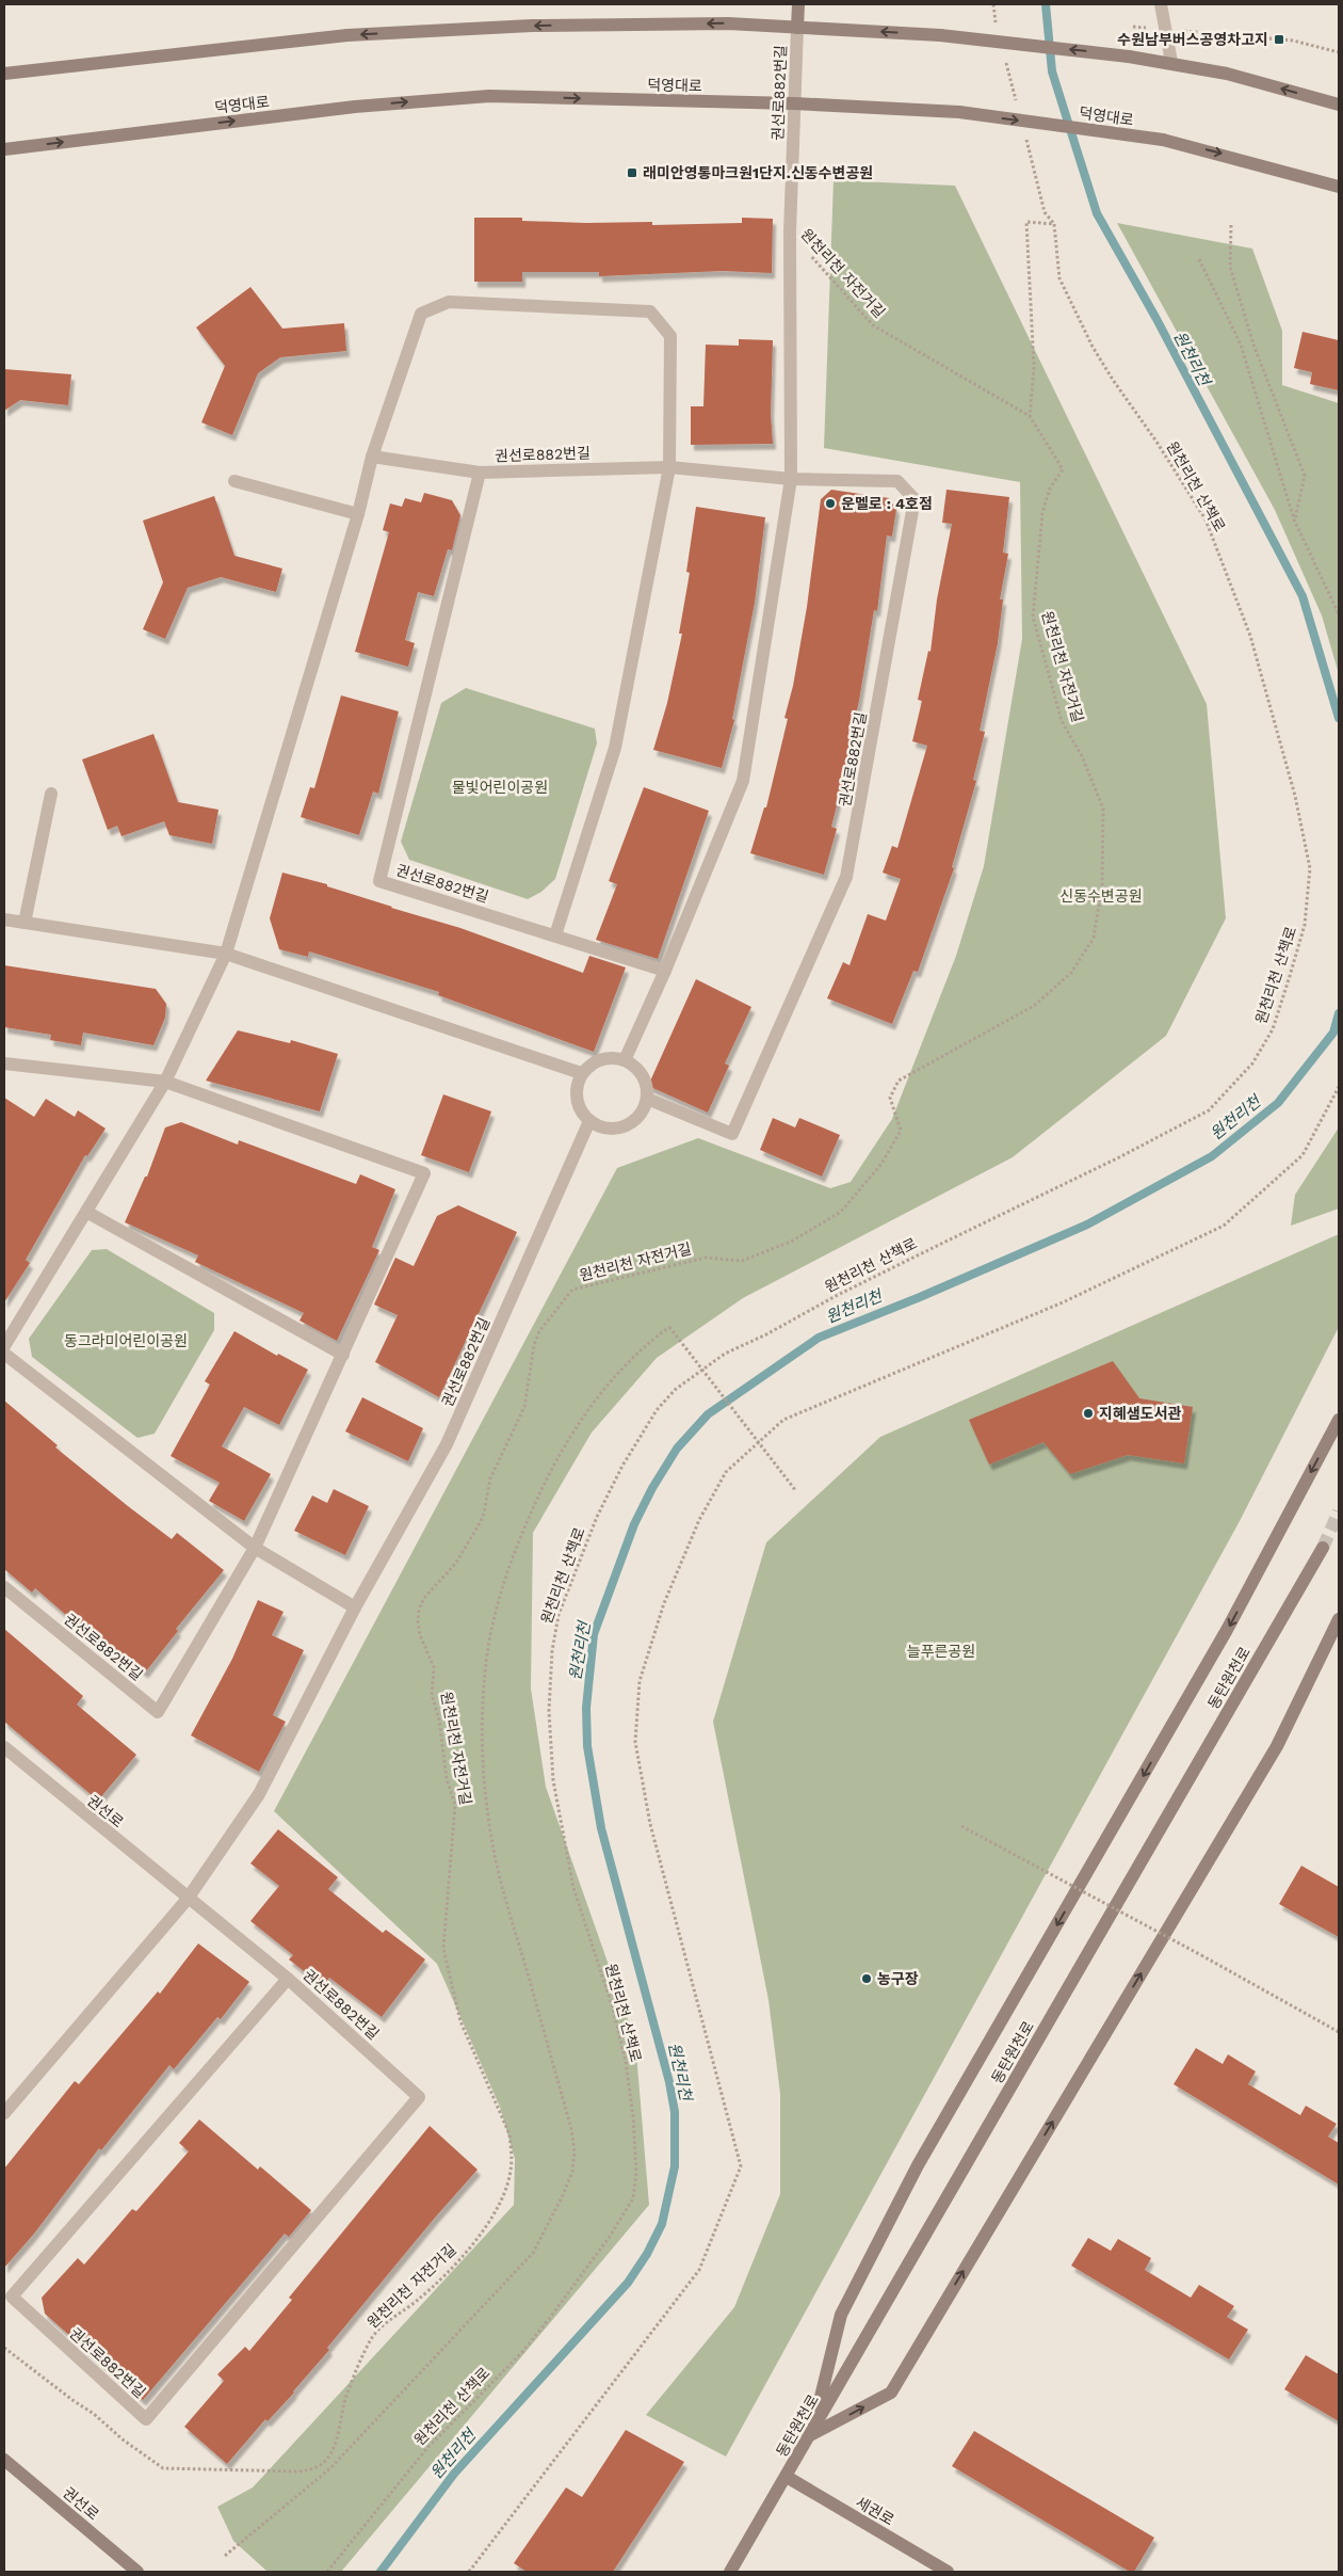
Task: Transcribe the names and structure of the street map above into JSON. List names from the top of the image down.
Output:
{
  "streets": {
    "main road": [
      "덕영대로",
      "동탄원천로",
      "권선로",
      "세권로"
    ],
    "street": ["권선로882번길"],
    "path": ["원천리천 자전거길", "원천리천 산책로"]
  },
  "crossings": [
    ["덕영대로", "권선로882번길"],
    ["권선로882번길", "원천리천 자전거길"],
    ["권선로882번길", "권선로"],
    ["원천리천 자전거길", "원천리천 산책로"],
    ["동탄원천로", "세권로"]
  ],
  "water": ["원천리천"],
  "parks": [
    "물빛어린이공원",
    "신동수변공원",
    "동그라미어린이공원",
    "늘푸른공원"
  ],
  "places": {
    "transit": ["수원남부버스공영차고지", "래미안영통마크원1단지.신동수변공원"],
    "other": ["운멜로 : 4호점", "지혜샘도서관", "농구장"]
  }
}
